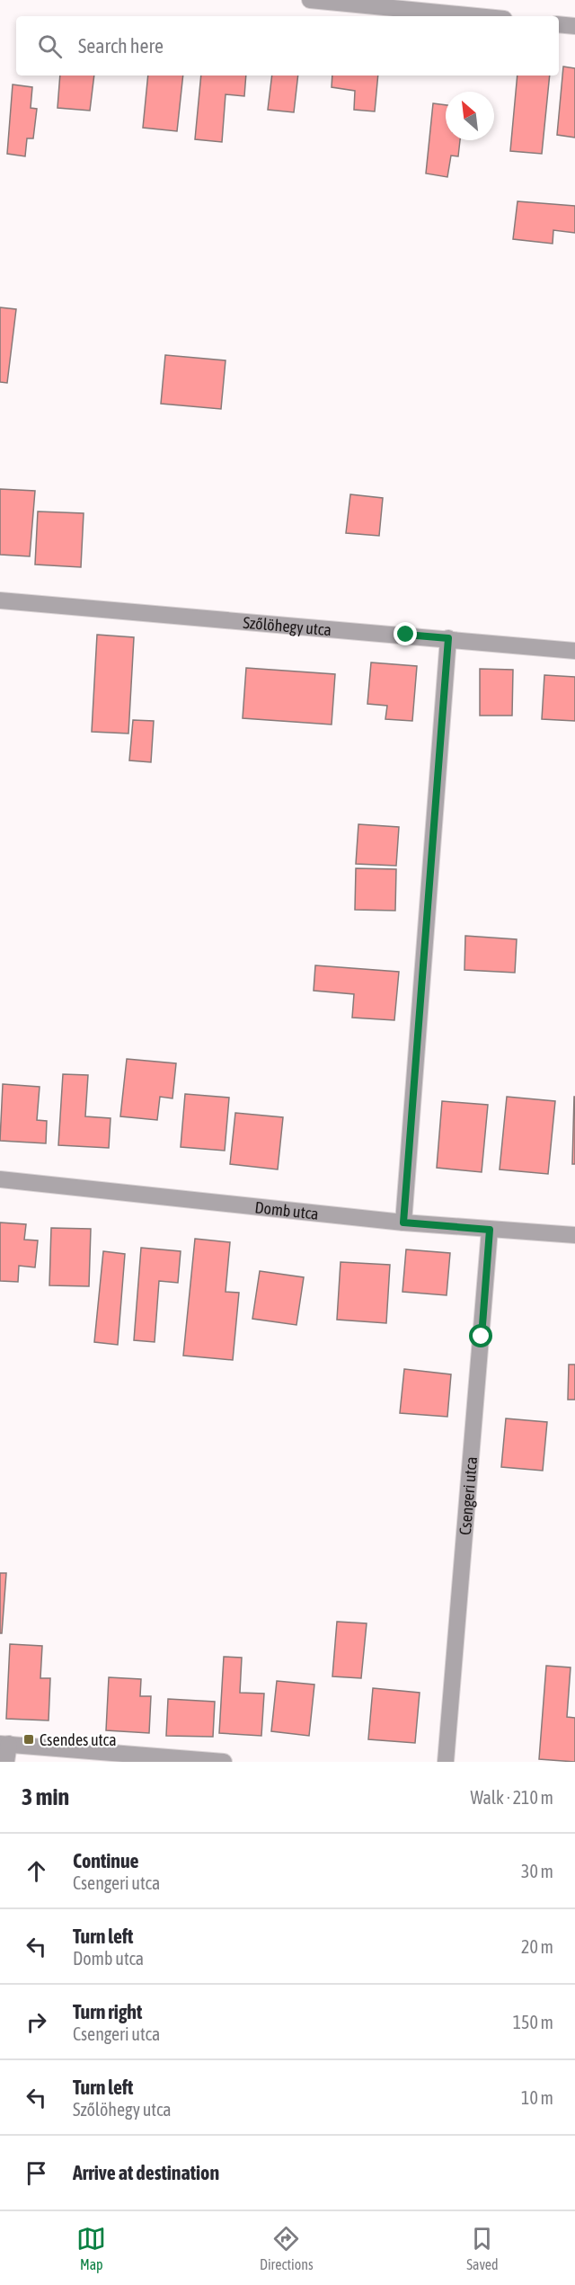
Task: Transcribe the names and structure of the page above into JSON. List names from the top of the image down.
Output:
{
  "streets": {
    "street": ["Szőlöhegy utca", "Domb utca", "Csengeri utca"]
  },
  "crossings": [
    ["Domb utca", "Csengeri utca"]
  ],
  "places": {
    "transit": ["Csendes utca"]
  },
  "north": "top left",
  "page": {
    "search": "Search here",
    "heading": ["3 min", "Walk · 210 m"],
    "list": [
      ["Continue", "Csengeri utca", "30 m"],
      ["Turn left", "Domb utca", "20 m"],
      ["Turn right", "Csengeri utca", "150 m"],
      ["Turn left", "Szőlöhegy utca", "10 m"],
      "Arrive at destination"
    ],
    "nav": ["Map", "Directions", "Saved"]
  }
}
